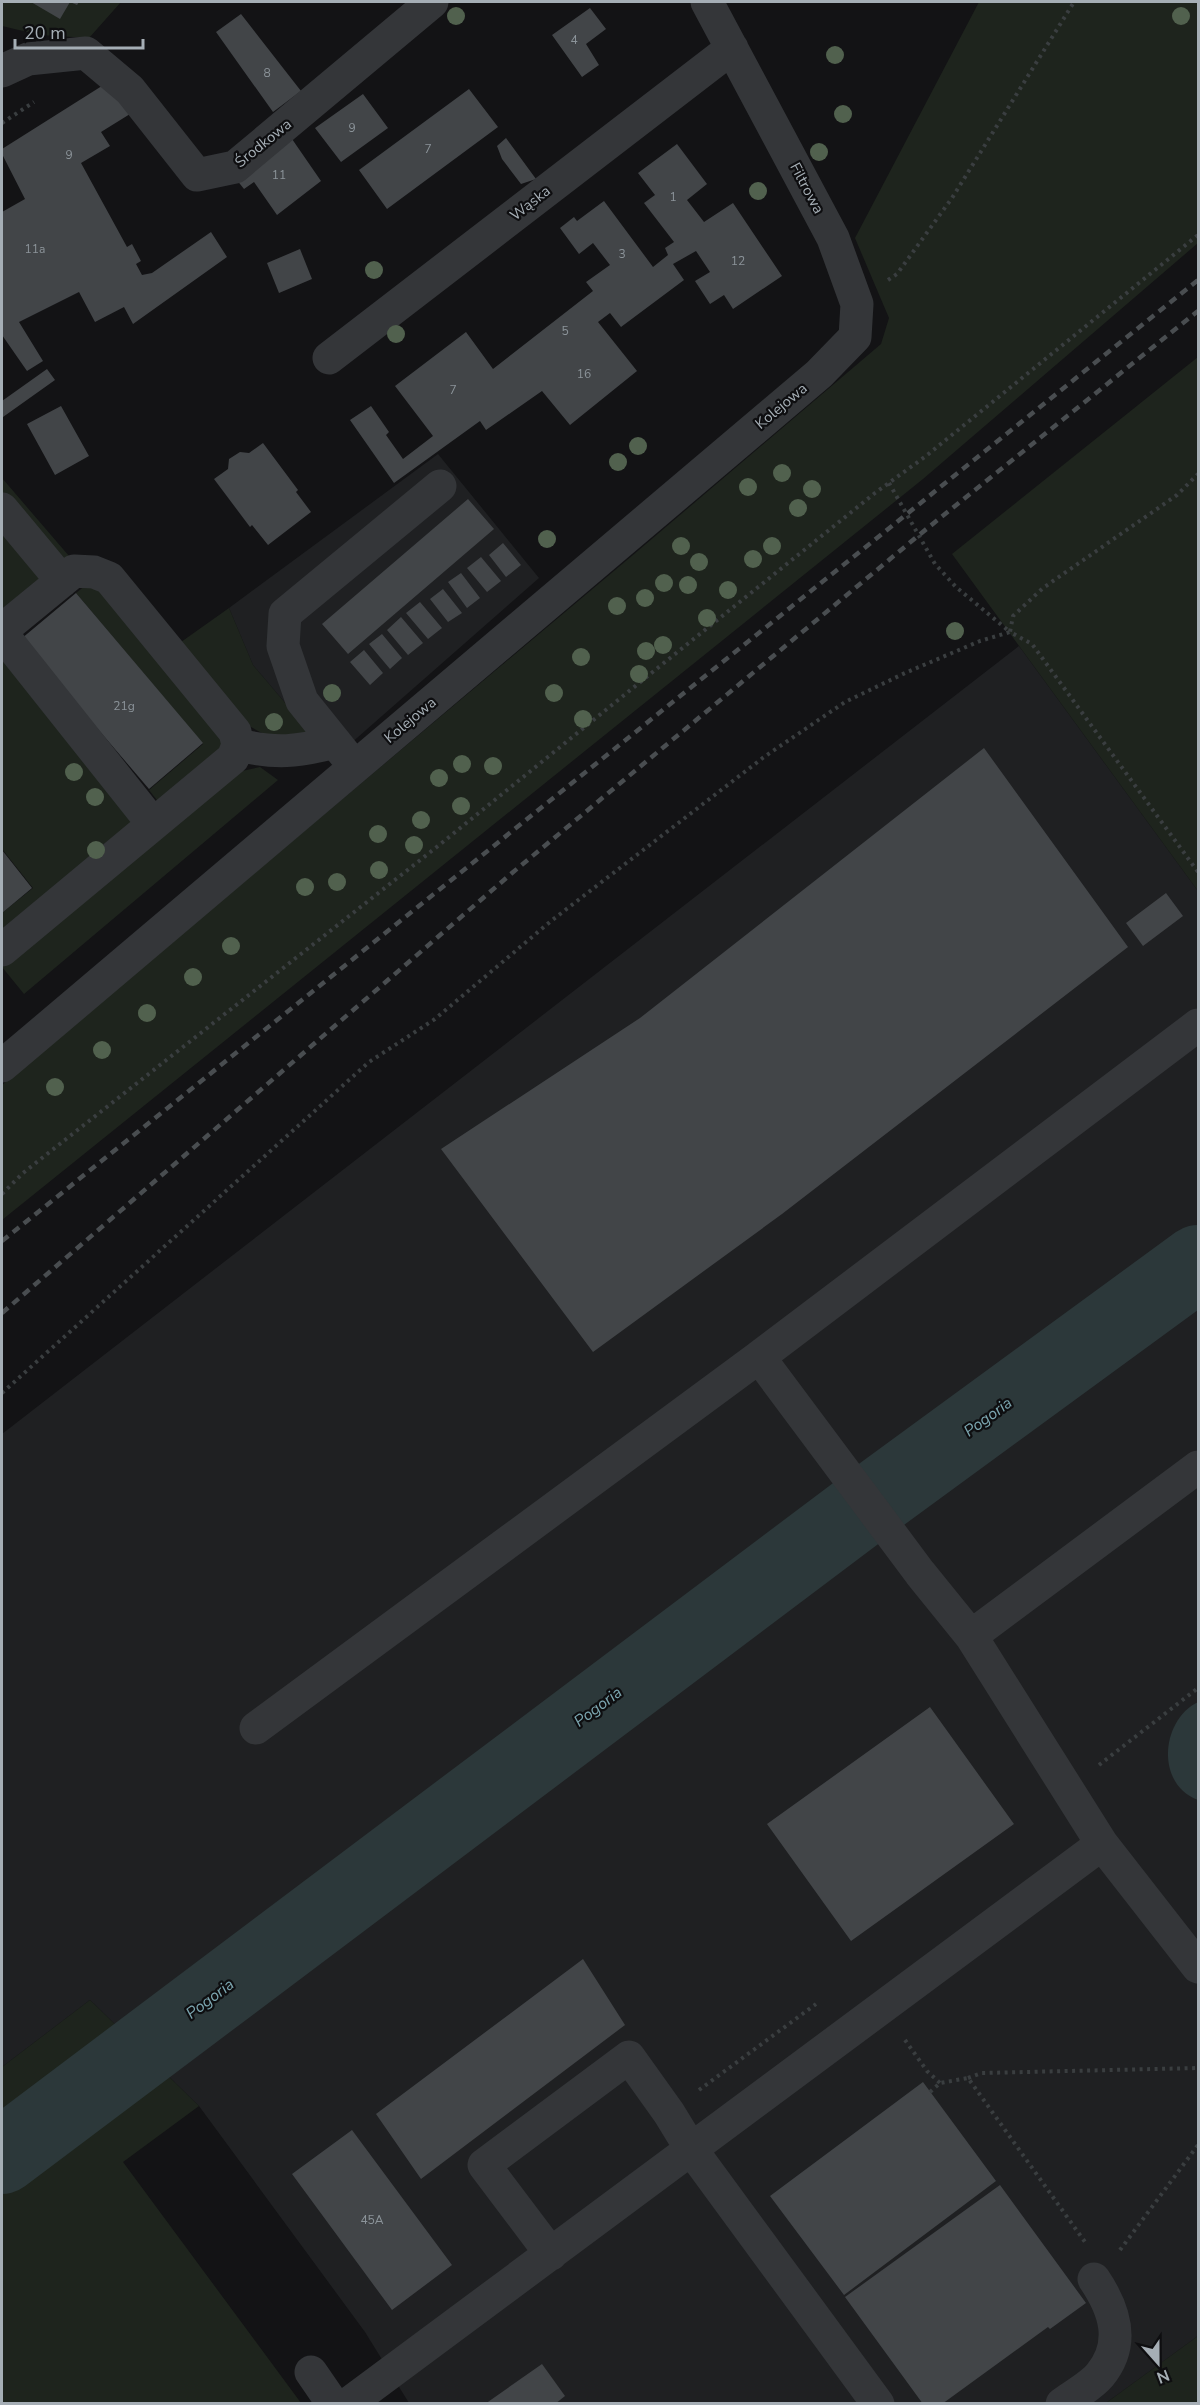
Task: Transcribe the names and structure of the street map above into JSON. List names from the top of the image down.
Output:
{
  "streets": {
    "street": [
      "Środkowa",
      "Filtrowa",
      "Wąska",
      "Kolejowa"
    ]
  },
  "crossings": [
    ["Filtrowa", "Wąska"],
    ["Filtrowa", "Kolejowa"]
  ],
  "water": ["Pogoria"],
  "house_numbers": [
    "4",
    "8",
    "9",
    "7",
    "9",
    "11",
    "1",
    "11a",
    "3",
    "12",
    "5",
    "16",
    "7",
    "21g",
    "45A"
  ],
  "scale_bar": "20 m",
  "north": "bottom"
}
